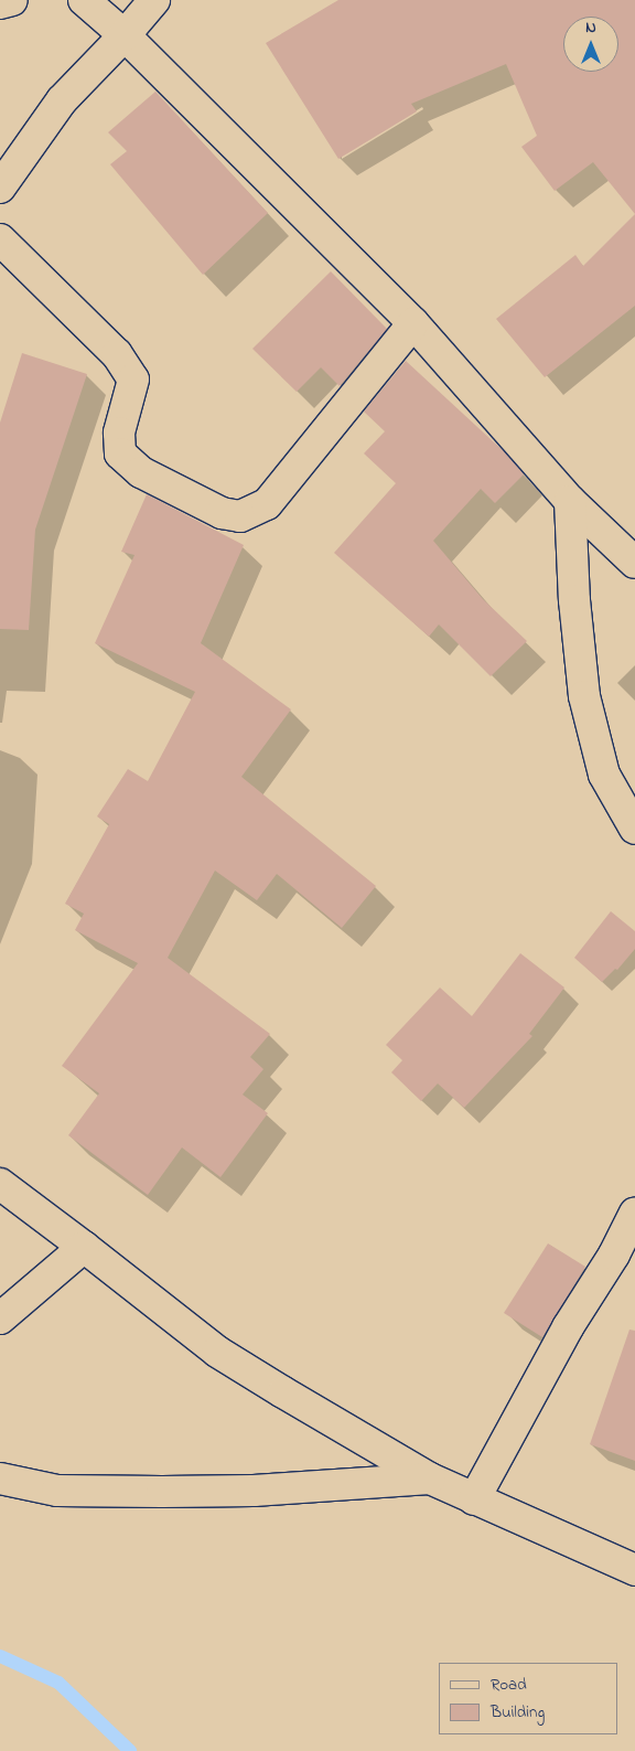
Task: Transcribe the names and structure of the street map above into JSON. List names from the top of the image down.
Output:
{
  "legend": ["Road", "Building"],
  "north": "top"
}
